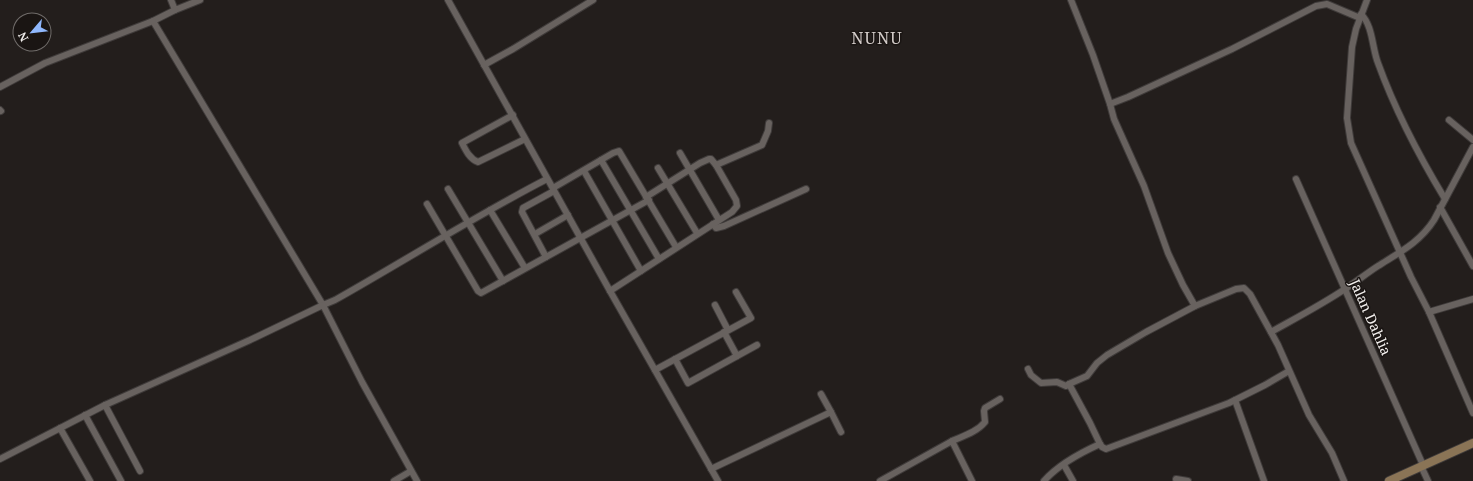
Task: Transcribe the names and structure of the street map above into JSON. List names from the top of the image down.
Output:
{
  "streets": {
    "street": ["Jalan Dahlia"]
  },
  "districts": ["NUNU"],
  "north": "bottom left"
}
